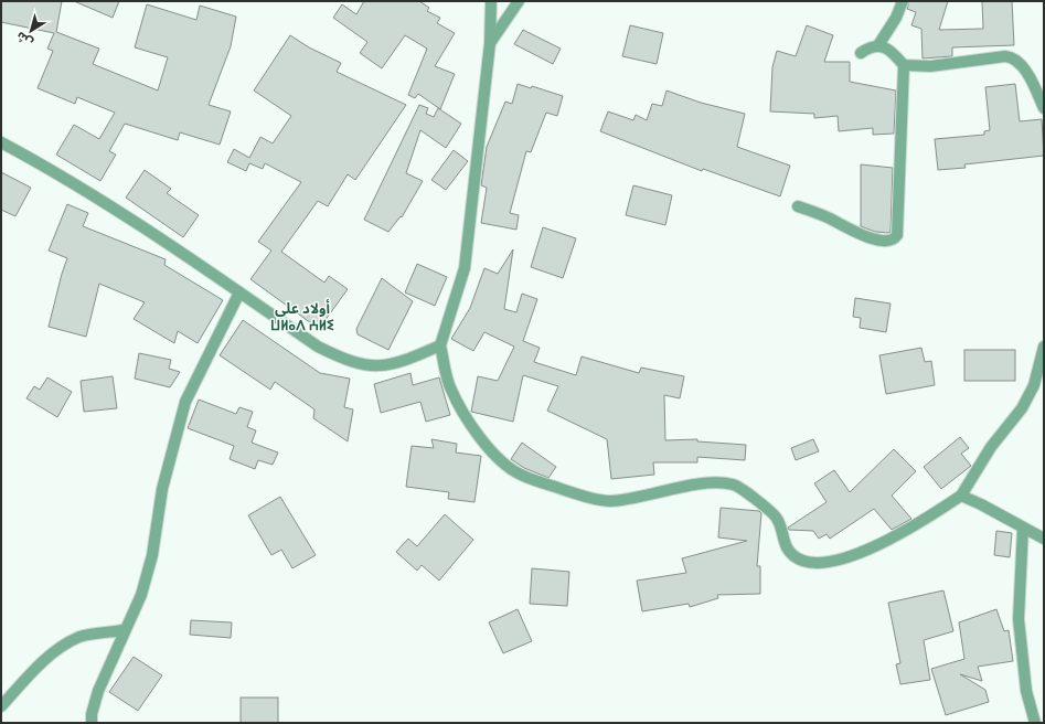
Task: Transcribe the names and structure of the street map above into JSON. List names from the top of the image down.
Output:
{
  "districts": ["أولاد علي ⵡⵍⴰⴷ ⵄⵍⵉ"],
  "north": "bottom left"
}
